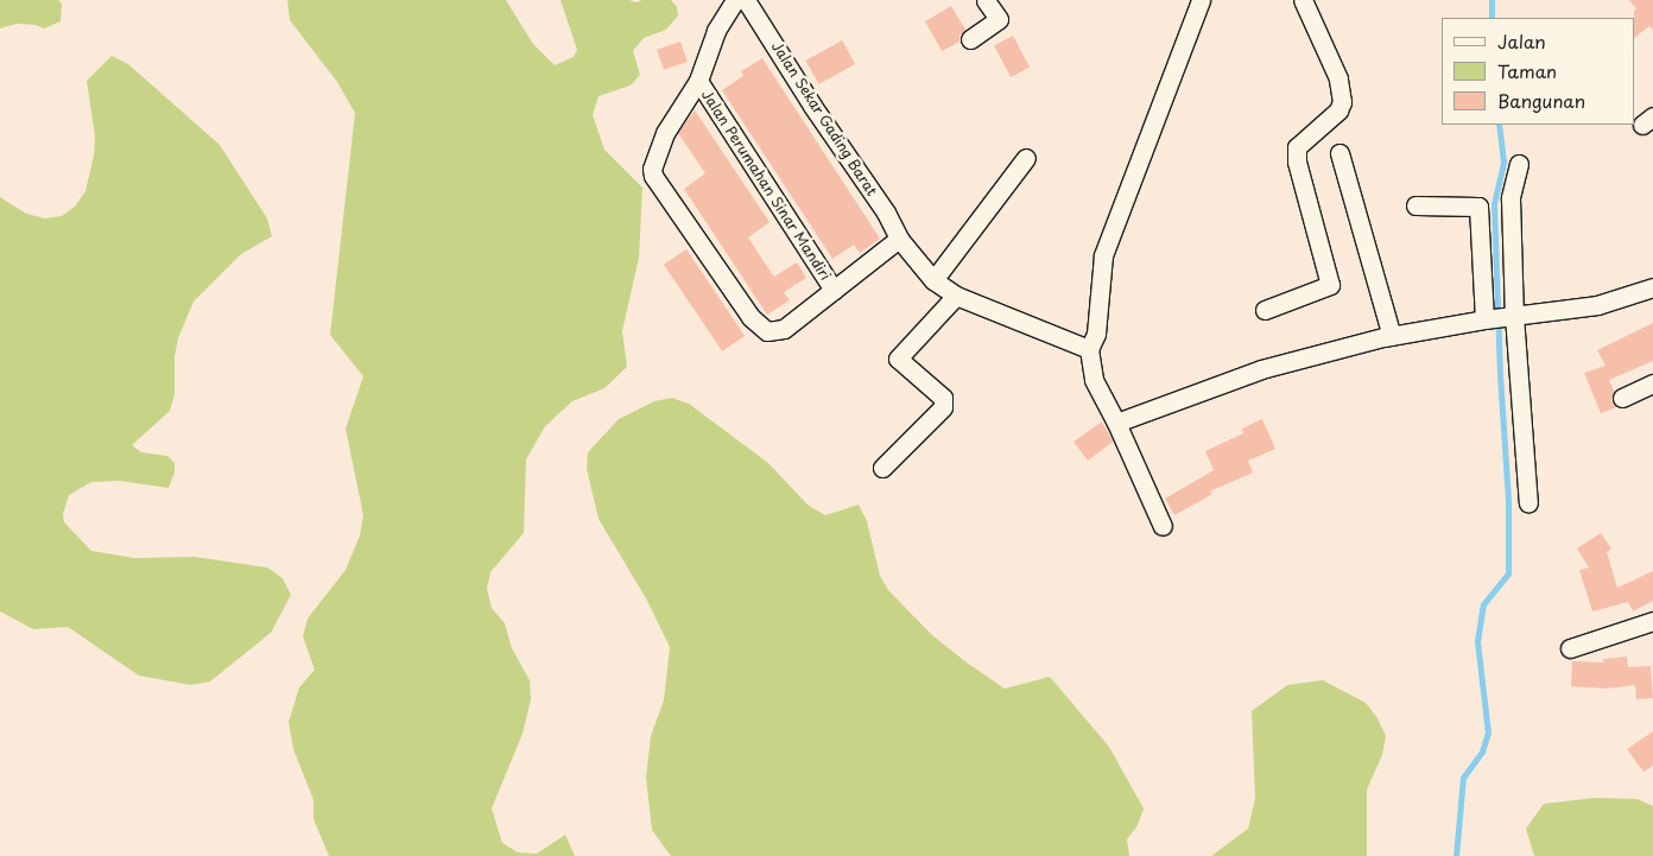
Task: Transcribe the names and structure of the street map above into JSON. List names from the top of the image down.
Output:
{
  "streets": {
    "street": ["Jalan Sekar Gading Barat", "Jalan Perumahan Sinar Mandiri"]
  },
  "crossings": [
    ["Jalan Sekar Gading Barat", "Jalan Perumahan Sinar Mandiri"]
  ],
  "legend": ["Jalan", "Taman", "Bangunan"]
}
